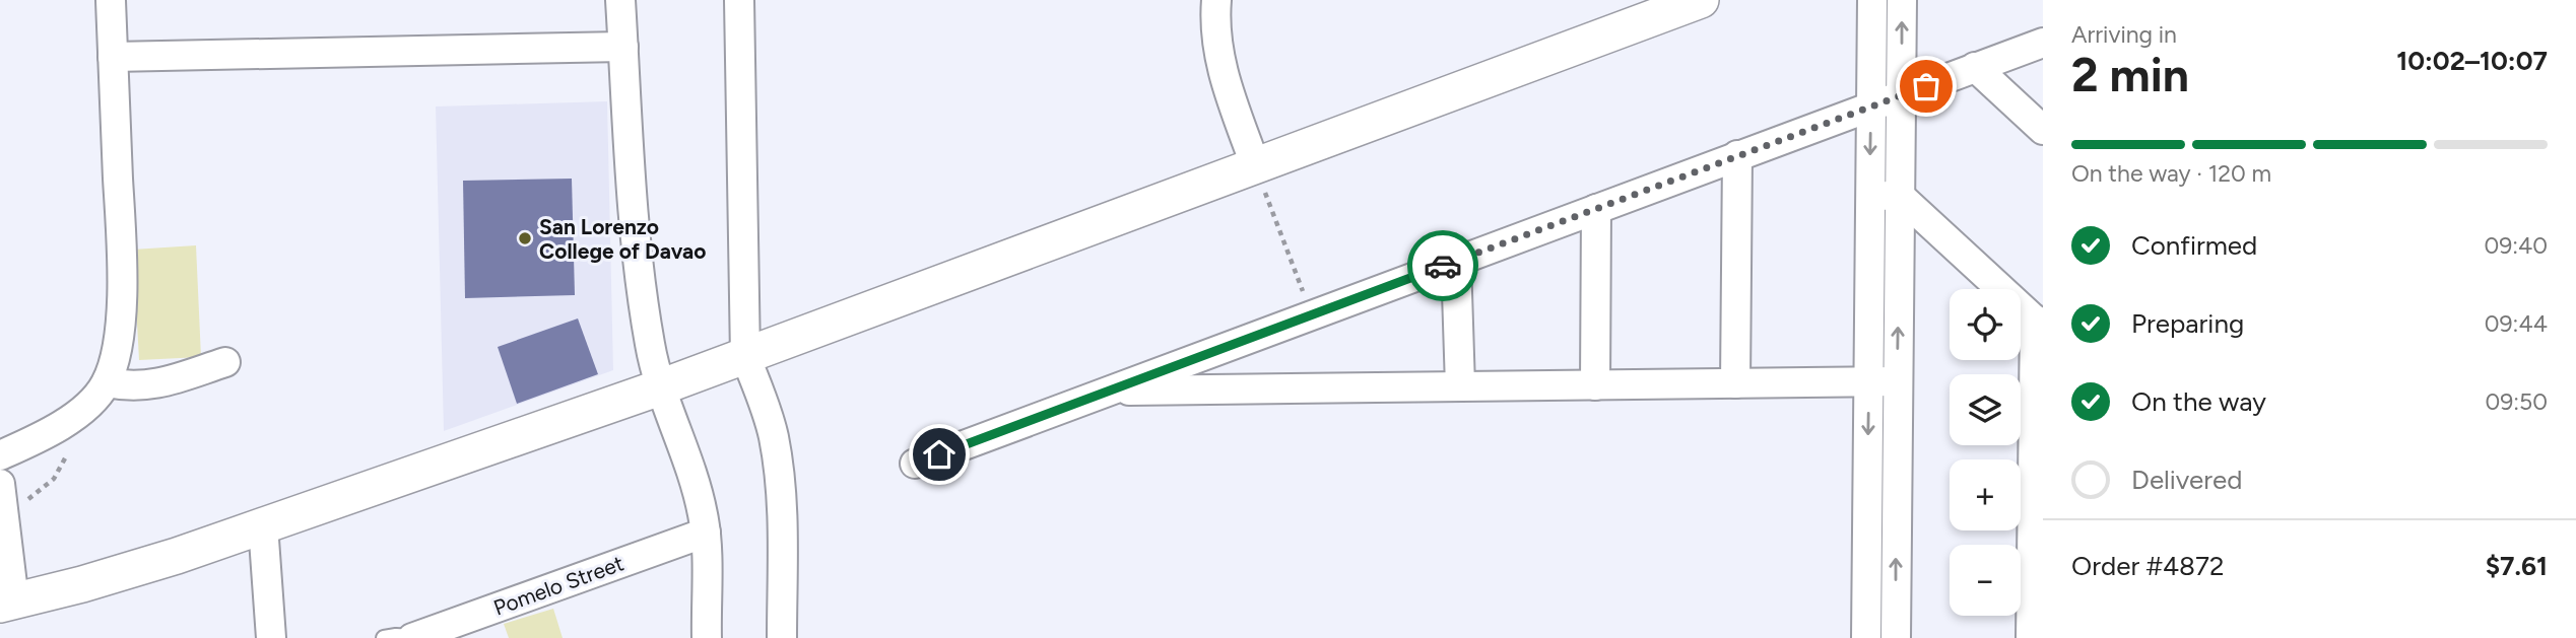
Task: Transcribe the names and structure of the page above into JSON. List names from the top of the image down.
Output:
{
  "streets": {
    "street": ["Pomelo Street"]
  },
  "places": ["San Lorenzo College of Davao"],
  "page": {
    "heading": ["2 min", "Arriving in", "10:02–10:07"],
    "panel": ["Order #4872", "$7.61"],
    "bar": "On the way · 120 m",
    "list": [
      ["Confirmed", "09:40"],
      ["Preparing", "09:44"],
      ["On the way", "09:50"],
      "Delivered"
    ],
    "map_buttons": ["+", "−"]
  }
}
